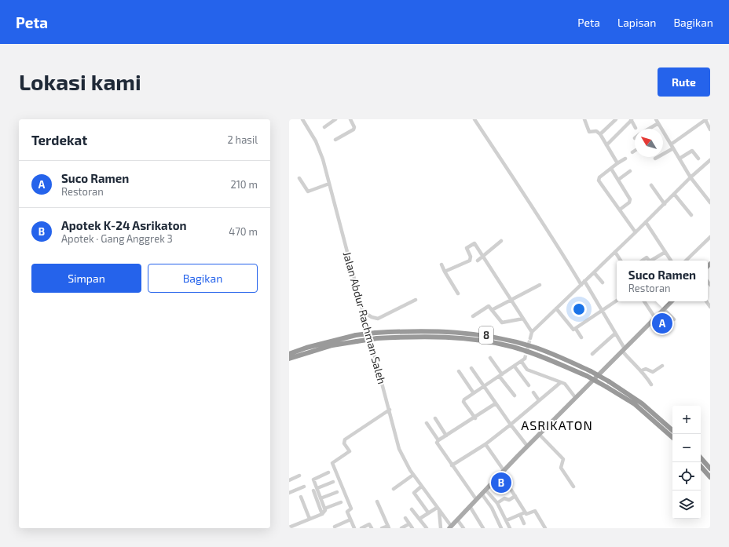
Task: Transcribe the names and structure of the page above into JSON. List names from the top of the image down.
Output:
{
  "streets": {
    "highway": ["8"],
    "street": ["Jalan Abdur Rachman Saleh"]
  },
  "districts": ["ASRIKATON"],
  "north": "top left",
  "page": {
    "header": "Peta",
    "nav": ["Peta", "Lapisan", "Bagikan"],
    "buttons": [
      "Rute",
      ["Simpan", "Bagikan"]
    ],
    "title": "Lokasi kami",
    "heading": ["Terdekat", "2 hasil"],
    "list": [
      {
        "mark": "A",
        "name": "Suco Ramen",
        "note": "Restoran",
        "value": "210 m"
      },
      {
        "mark": "B",
        "name": "Apotek K-24 Asrikaton",
        "note": "Apotek · Gang Anggrek 3",
        "value": "470 m"
      }
    ],
    "popup": ["Suco Ramen", "Restoran"],
    "pins": ["A", "B"],
    "map_buttons": ["+", "−"]
  }
}
